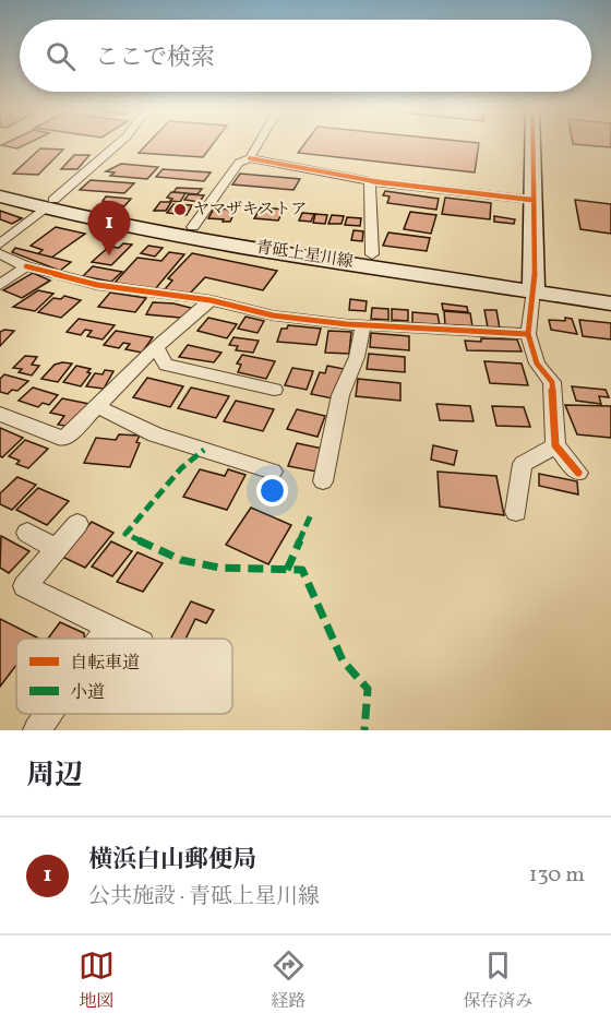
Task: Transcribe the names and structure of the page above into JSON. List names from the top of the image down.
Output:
{
  "streets": {
    "main road": ["青砥上星川線"]
  },
  "places": ["ヤマザキストア"],
  "legend": ["自転車道", "小道"],
  "page": {
    "search": "ここで検索",
    "pins": "1",
    "heading": "周辺",
    "list": [
      {
        "mark": "1",
        "name": "横浜白山郵便局",
        "note": "公共施設 · 青砥上星川線",
        "value": "130 m"
      }
    ],
    "nav": ["地図", "経路", "保存済み"]
  }
}
